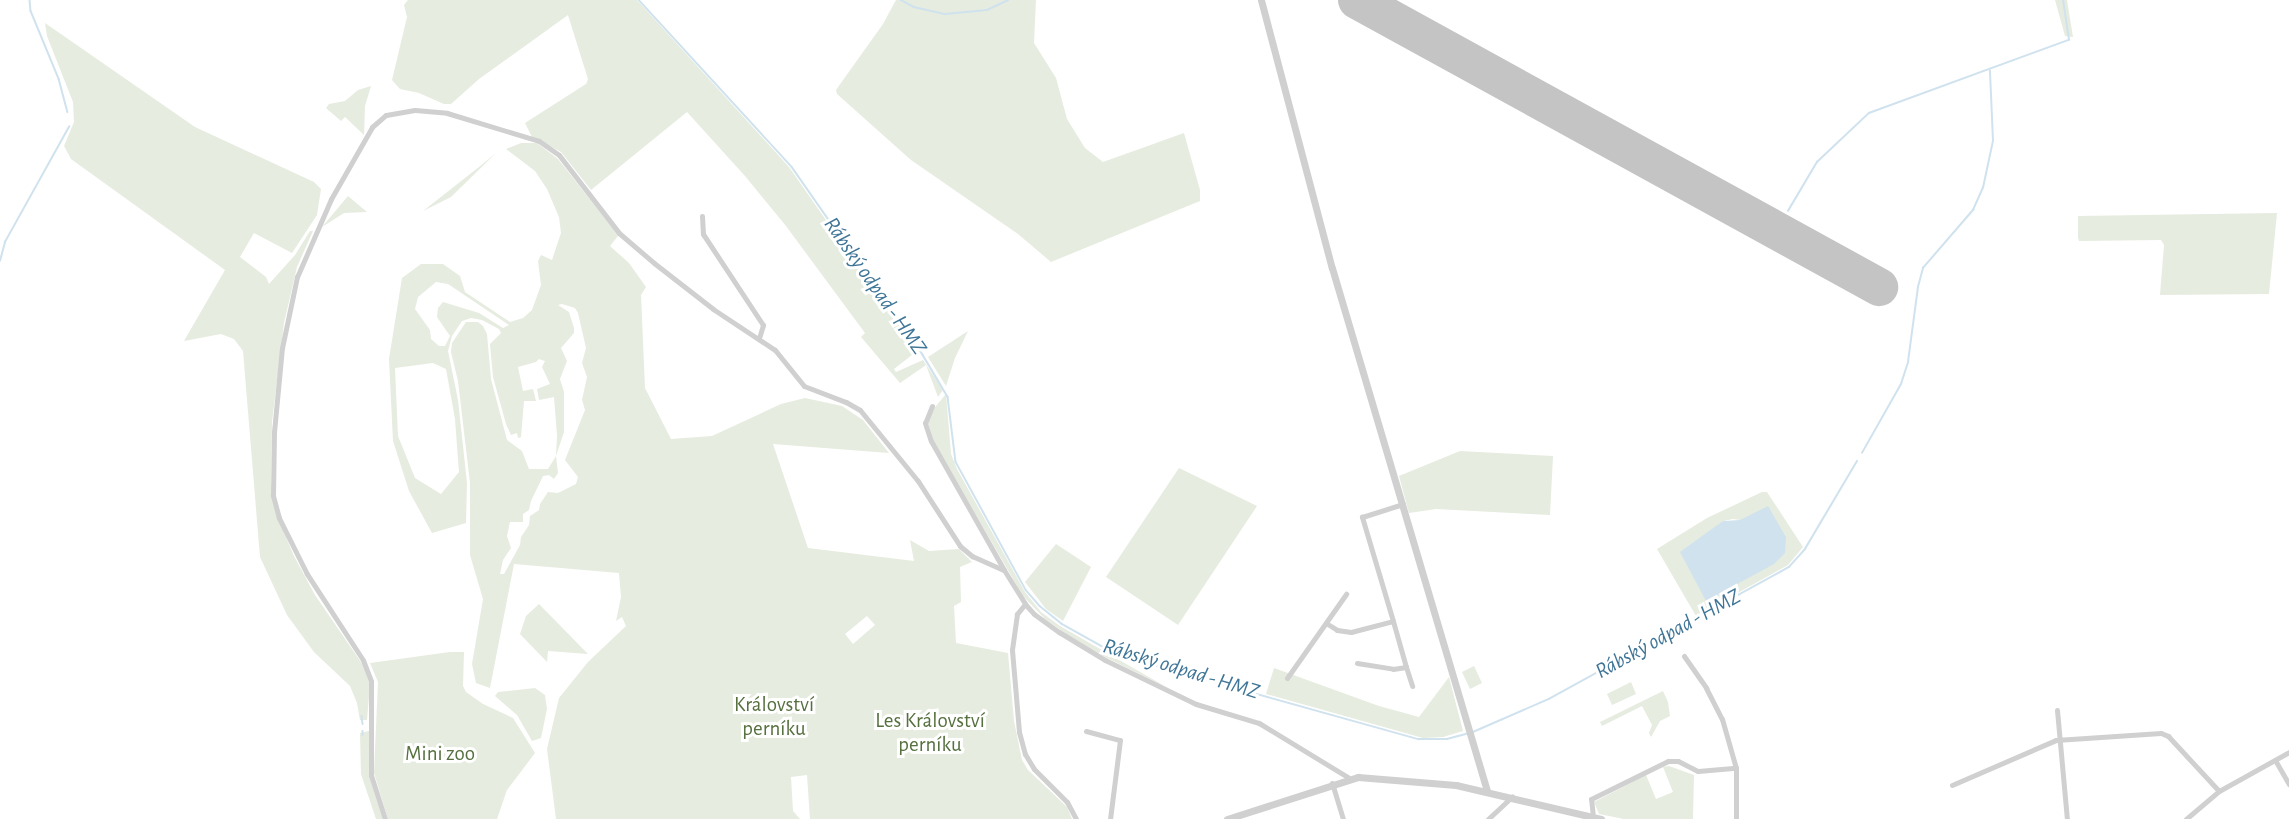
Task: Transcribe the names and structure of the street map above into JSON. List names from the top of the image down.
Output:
{
  "water": ["Rábský odpad - HMZ"],
  "parks": ["Království perníku", "Les Království perníku", "Mini zoo"]
}
